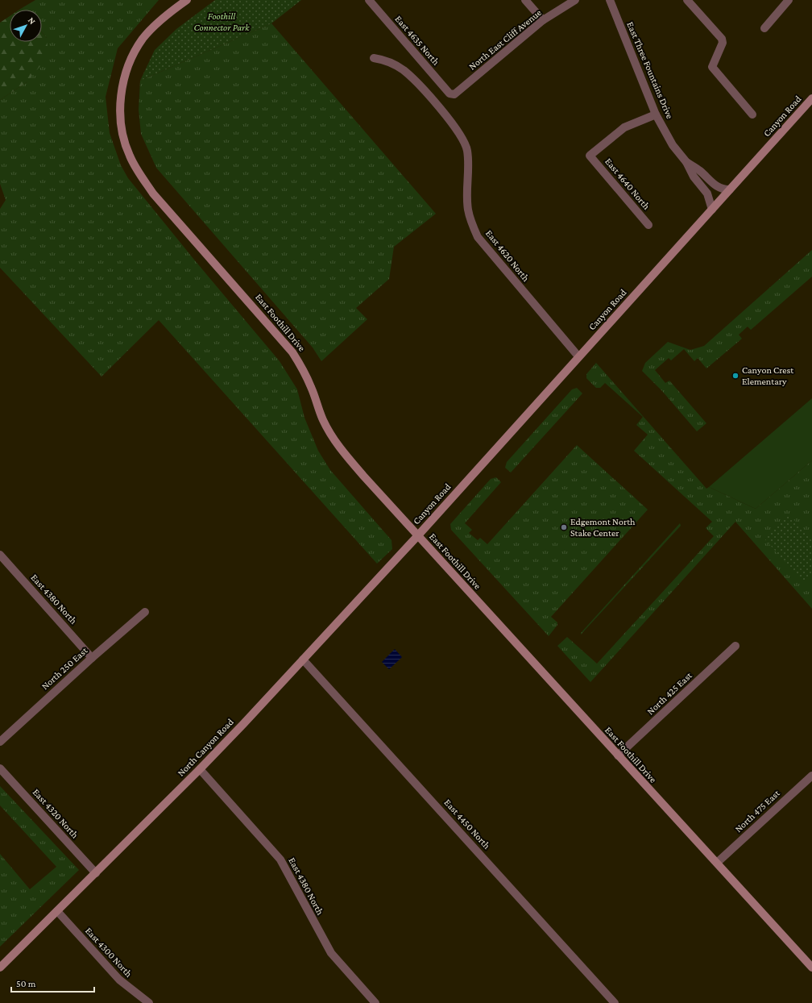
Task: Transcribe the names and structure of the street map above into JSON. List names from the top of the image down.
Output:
{
  "streets": {
    "main road": ["Canyon Road", "East Foothill Drive", "North Canyon Road"],
    "street": [
      "North East Cliff Avenue",
      "East 4635 North",
      "East Three Fountains Drive",
      "East 4640 North",
      "East 4620 North",
      "East 4380 North",
      "North 250 East",
      "North 425 East",
      "North 475 East",
      "East 4320 North",
      "East 4450 North",
      "East 4300 North"
    ]
  },
  "crossings": [
    ["North East Cliff Avenue", "East 4635 North"],
    ["East Three Fountains Drive", "Canyon Road"],
    ["East Three Fountains Drive", "East 4640 North"],
    ["Canyon Road", "East 4620 North"],
    ["Canyon Road", "East Foothill Drive"],
    ["Canyon Road", "North Canyon Road"],
    ["East Foothill Drive", "North 425 East"],
    ["East Foothill Drive", "North Canyon Road"],
    ["East Foothill Drive", "North 475 East"],
    ["East 4380 North", "North 250 East"],
    ["East 4380 North", "North Canyon Road"],
    ["North Canyon Road", "East 4320 North"],
    ["North Canyon Road", "East 4450 North"],
    ["North Canyon Road", "East 4300 North"]
  ],
  "parks": ["Foothill Connector Park"],
  "places": ["Canyon Crest Elementary", "Edgemont North Stake Center"],
  "scale_bar": "50 m",
  "north": "top right"
}
